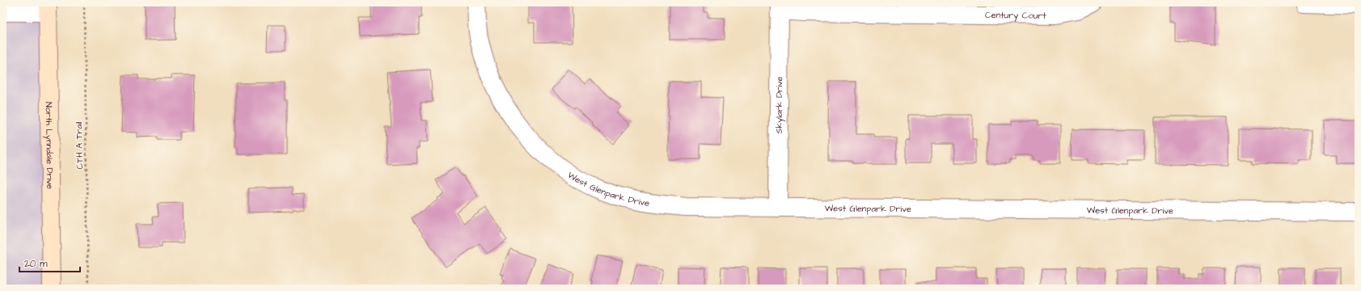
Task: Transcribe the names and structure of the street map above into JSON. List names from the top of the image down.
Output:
{
  "streets": {
    "main road": ["North Lynndale Drive"],
    "street": ["Century Court", "Skylark Drive", "West Glenpark Drive"],
    "path": ["CTH A Trail"]
  },
  "crossings": [
    ["Century Court", "Skylark Drive"],
    ["Skylark Drive", "West Glenpark Drive"]
  ],
  "scale_bar": "20 m"
}
